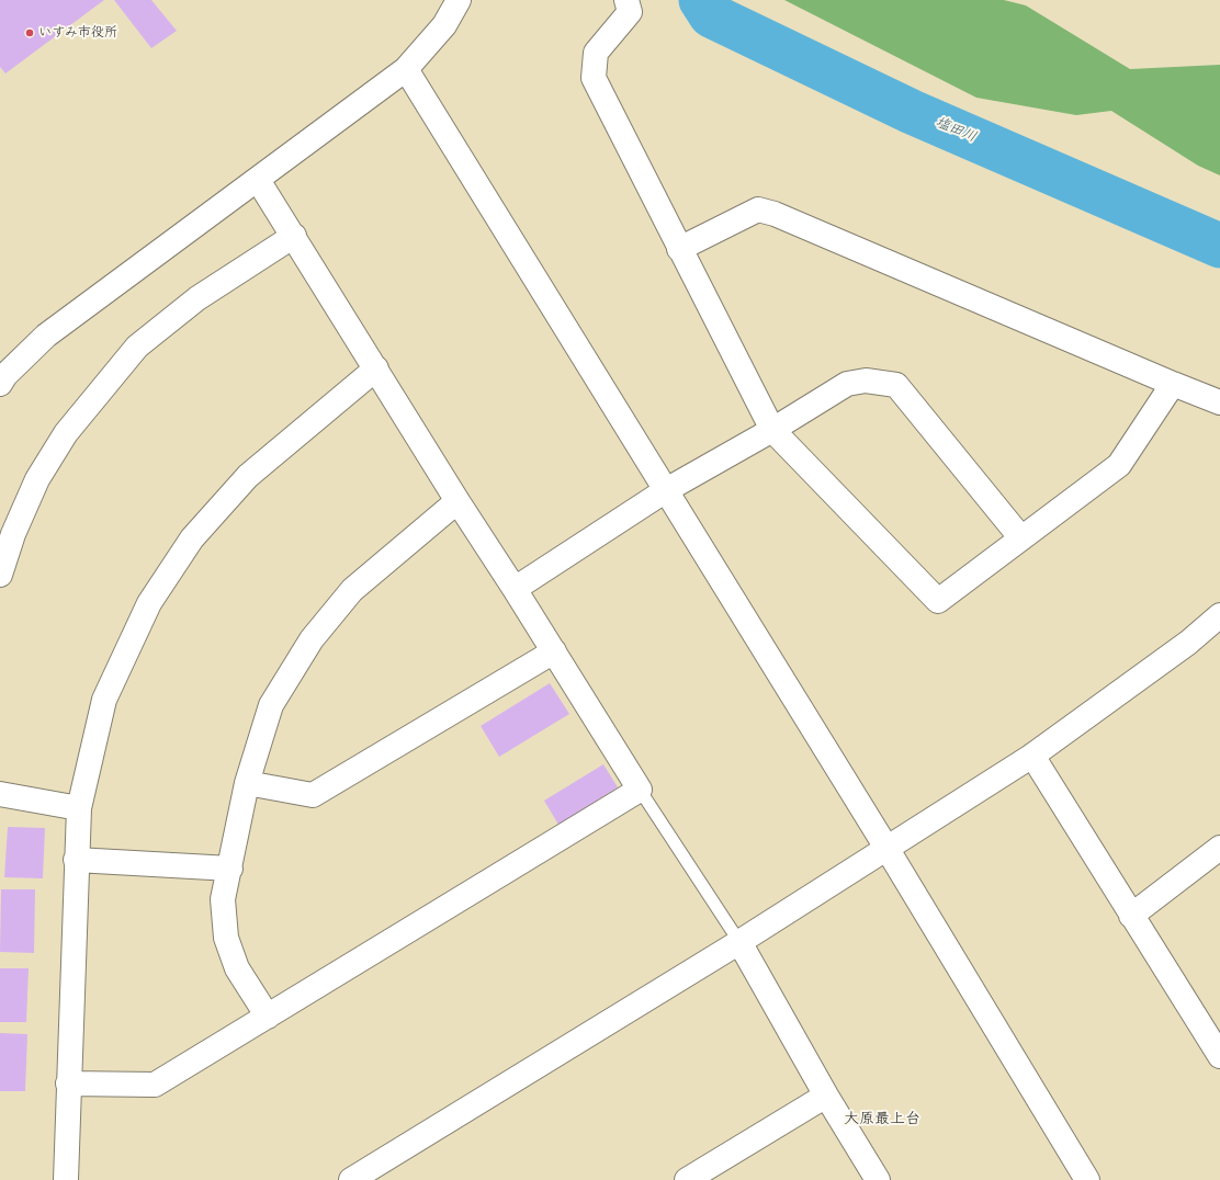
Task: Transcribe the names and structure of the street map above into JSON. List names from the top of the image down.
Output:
{
  "districts": ["大原最上台"],
  "water": ["塩田川"],
  "places": ["いすみ市役所"]
}
